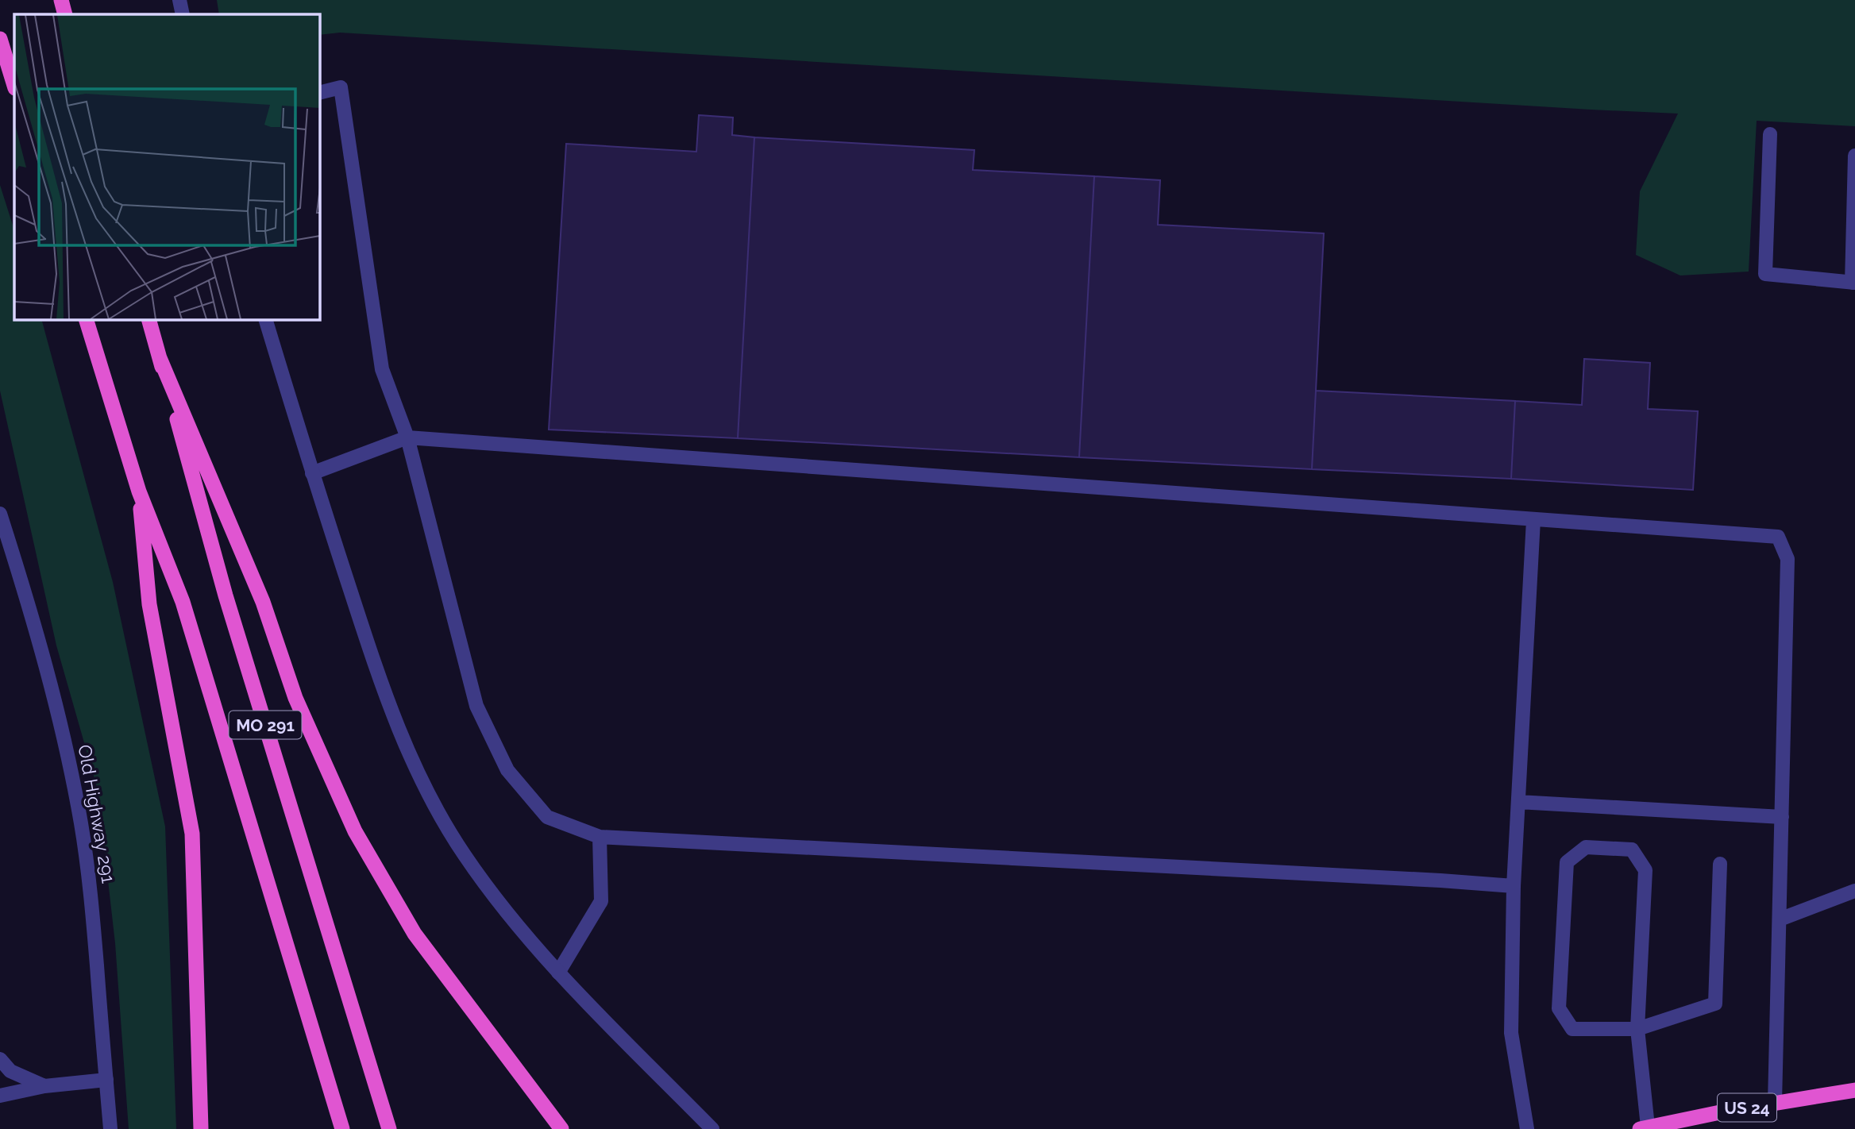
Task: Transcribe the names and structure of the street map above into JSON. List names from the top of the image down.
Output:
{
  "streets": {
    "highway": ["MO 291", "US 24"],
    "street": ["Old Highway 291"]
  }
}
